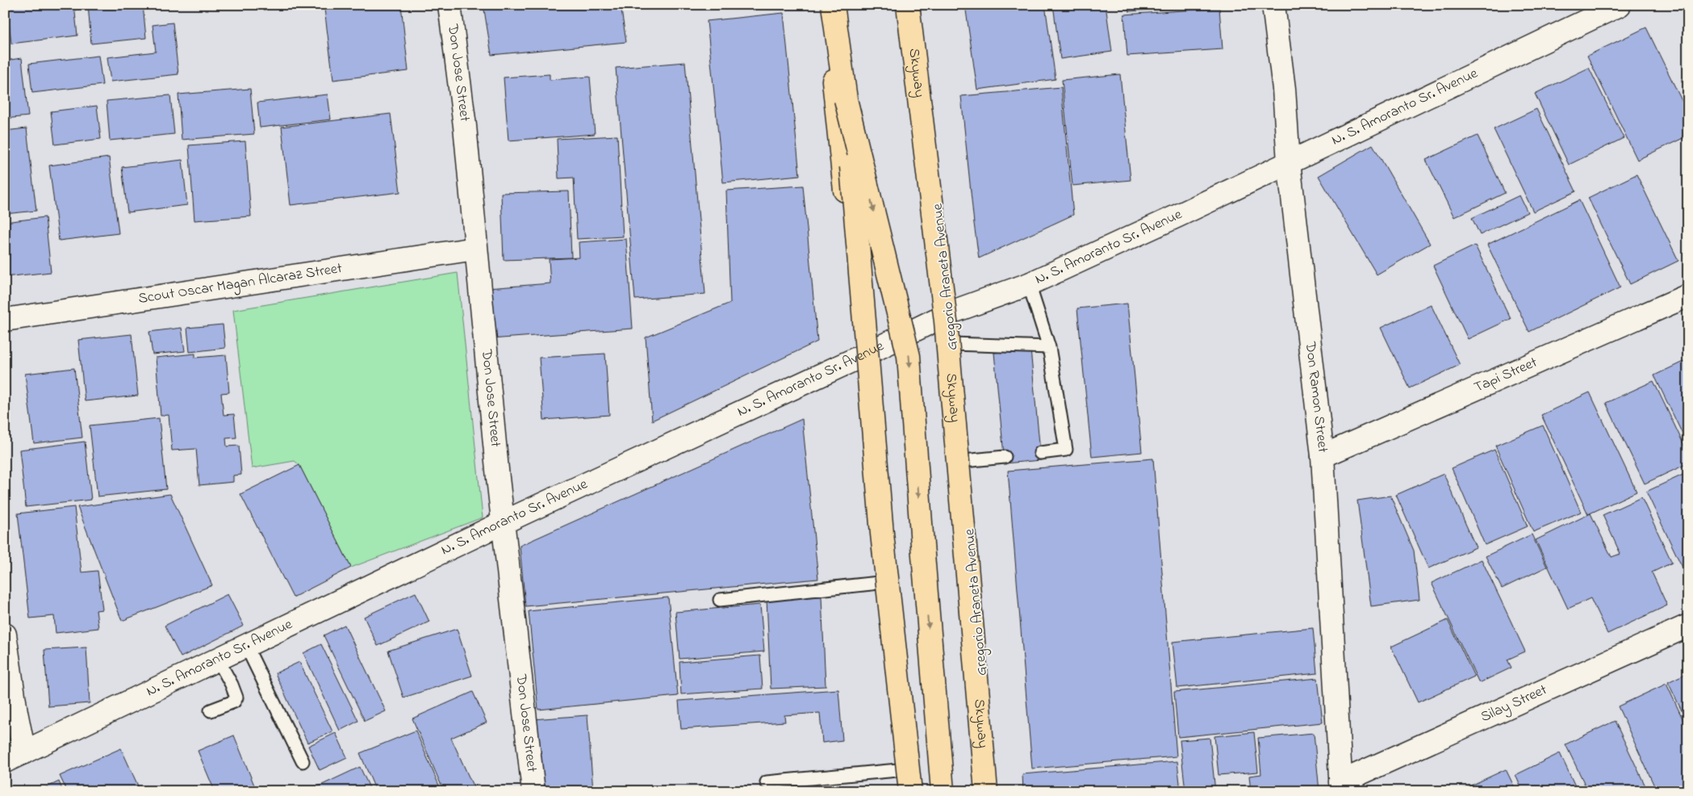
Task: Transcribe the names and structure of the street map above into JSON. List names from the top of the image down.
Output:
{
  "streets": {
    "main road": ["Skyway", "Gregorio Araneta Avenue"],
    "street": [
      "Don Jose Street",
      "N. S. Amoranto Sr. Avenue",
      "Scout Oscar Magan Alcaraz Street",
      "Tapi Street",
      "Don Ramon Street",
      "Silay Street"
    ]
  },
  "crossings": [
    ["Don Jose Street", "N. S. Amoranto Sr. Avenue"],
    ["Don Jose Street", "Scout Oscar Magan Alcaraz Street"],
    ["N. S. Amoranto Sr. Avenue", "Gregorio Araneta Avenue"],
    ["N. S. Amoranto Sr. Avenue", "Don Ramon Street"],
    ["Tapi Street", "Don Ramon Street"],
    ["Don Ramon Street", "Silay Street"]
  ]
}
